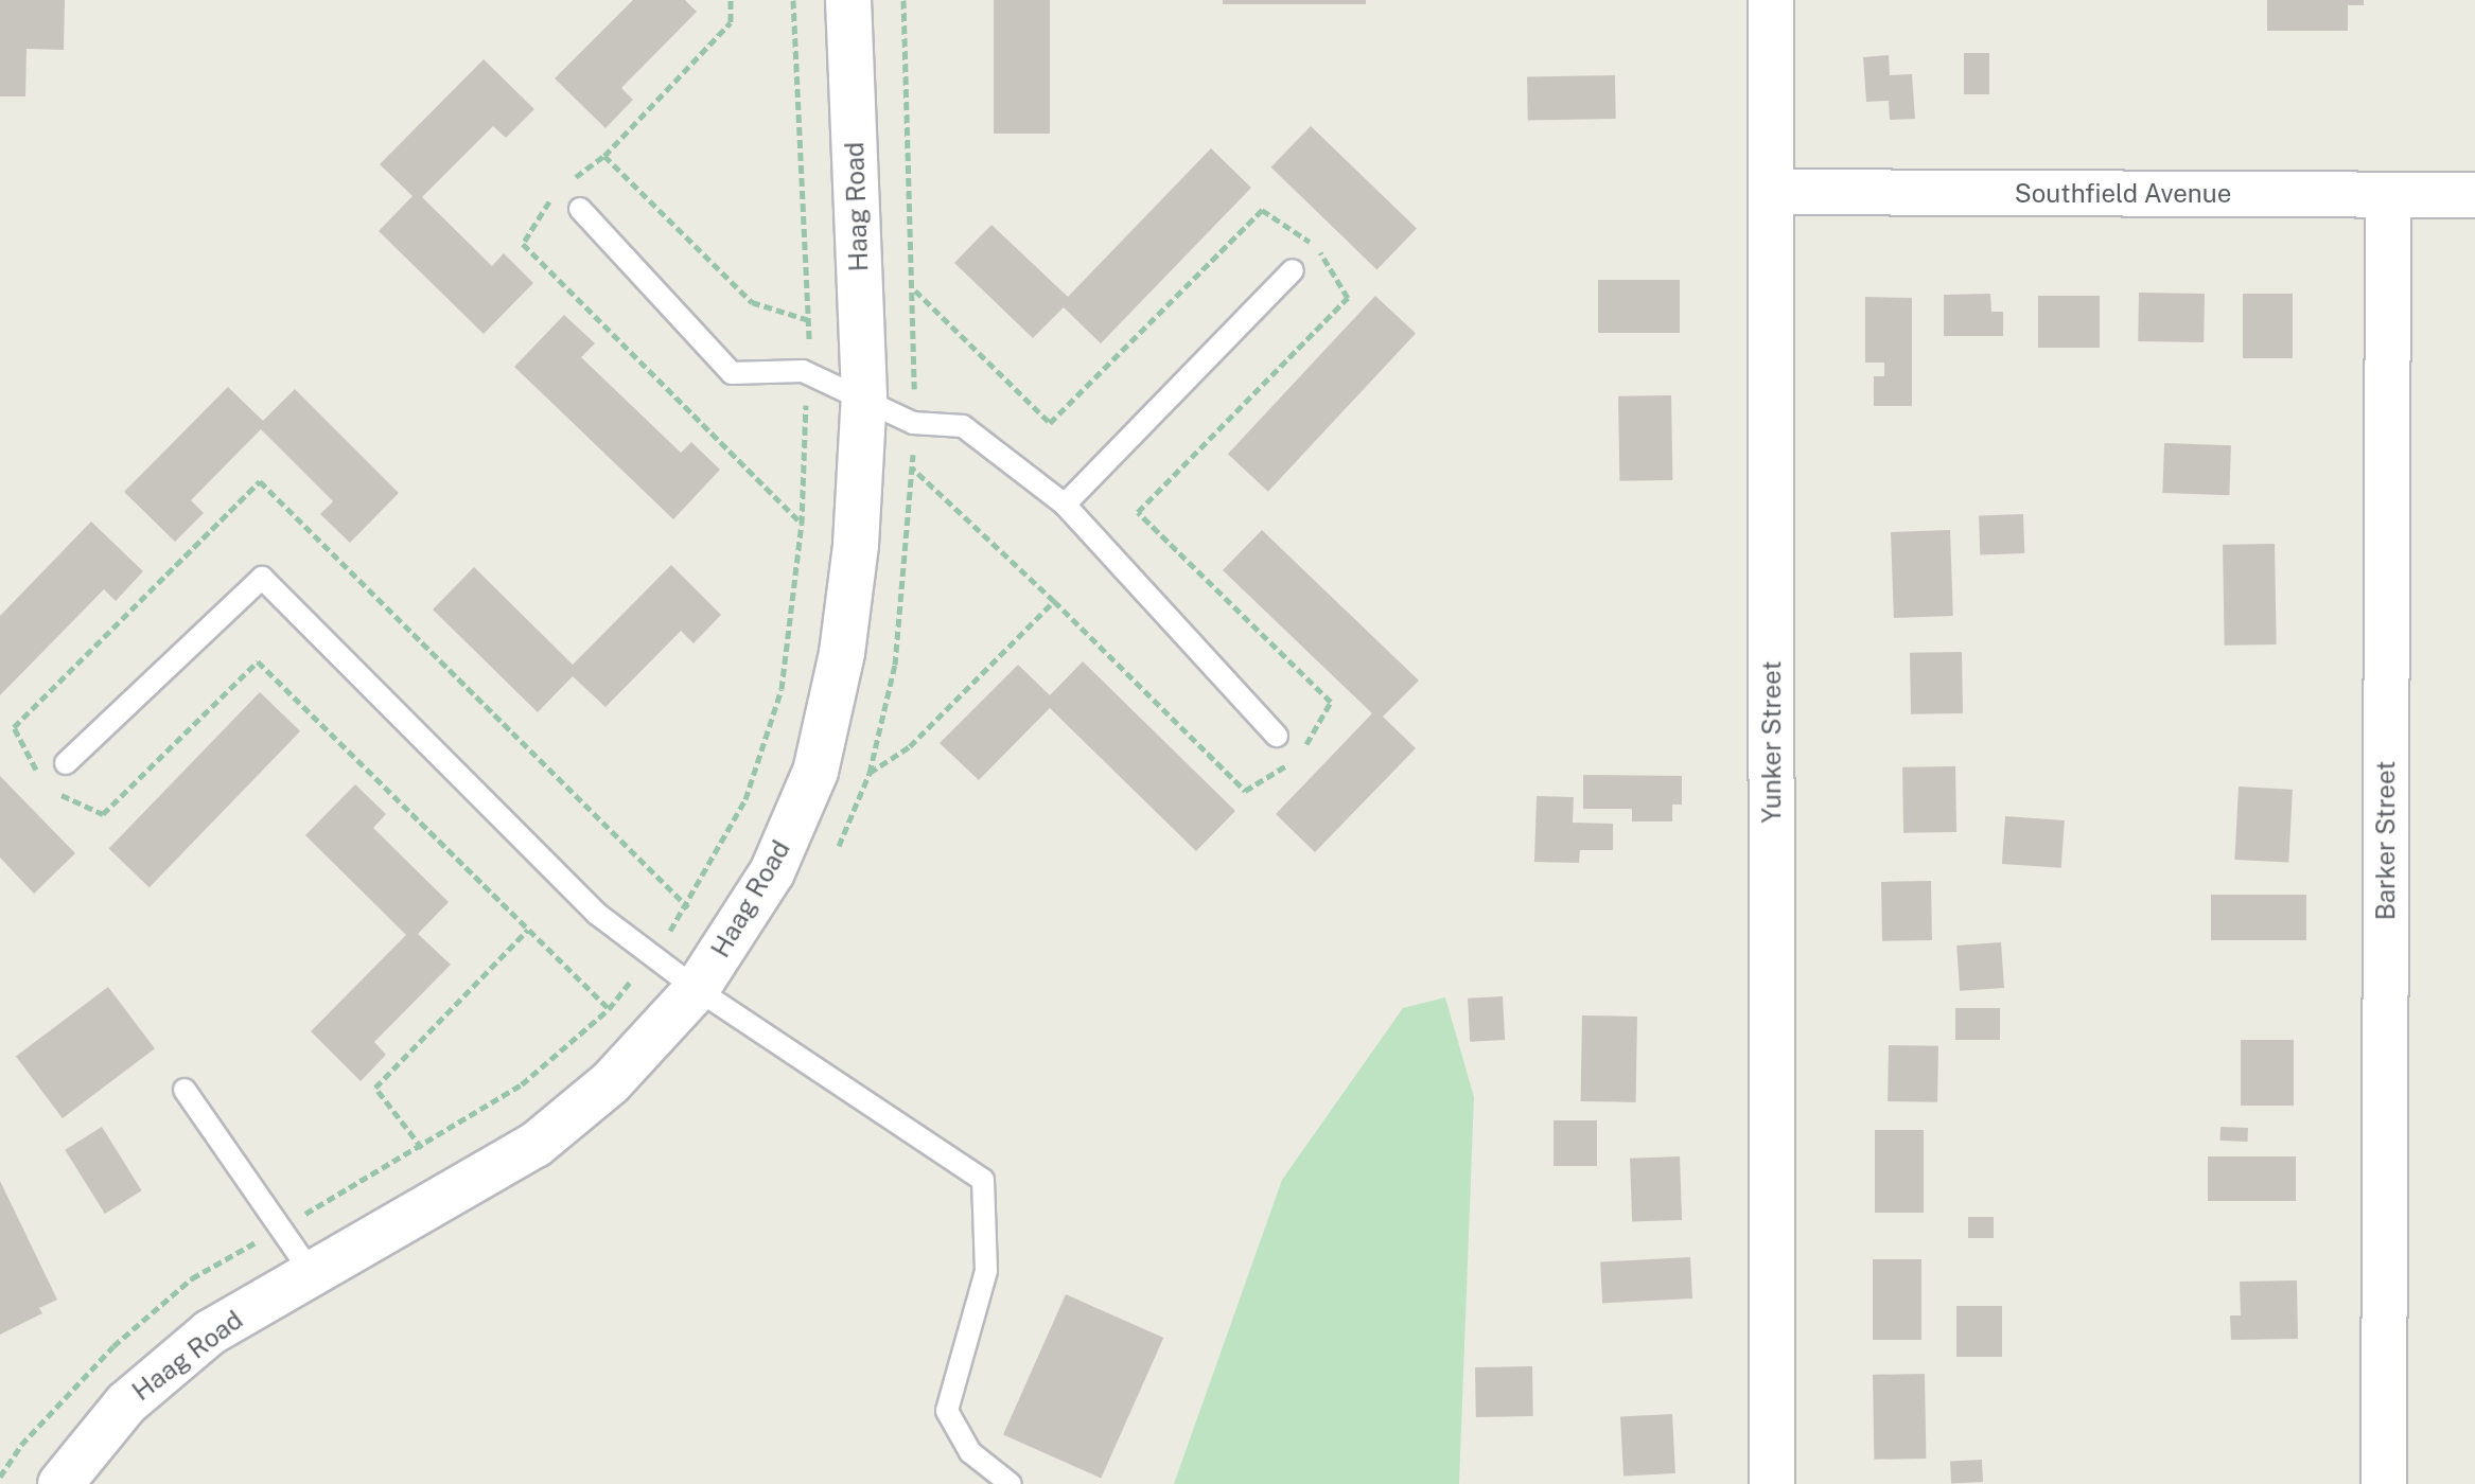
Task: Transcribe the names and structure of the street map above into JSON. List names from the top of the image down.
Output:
{
  "streets": {
    "street": [
      "Southfield Avenue",
      "Haag Road",
      "Yunker Street",
      "Barker Street"
    ]
  },
  "crossings": [
    ["Southfield Avenue", "Yunker Street"],
    ["Southfield Avenue", "Barker Street"]
  ]
}
